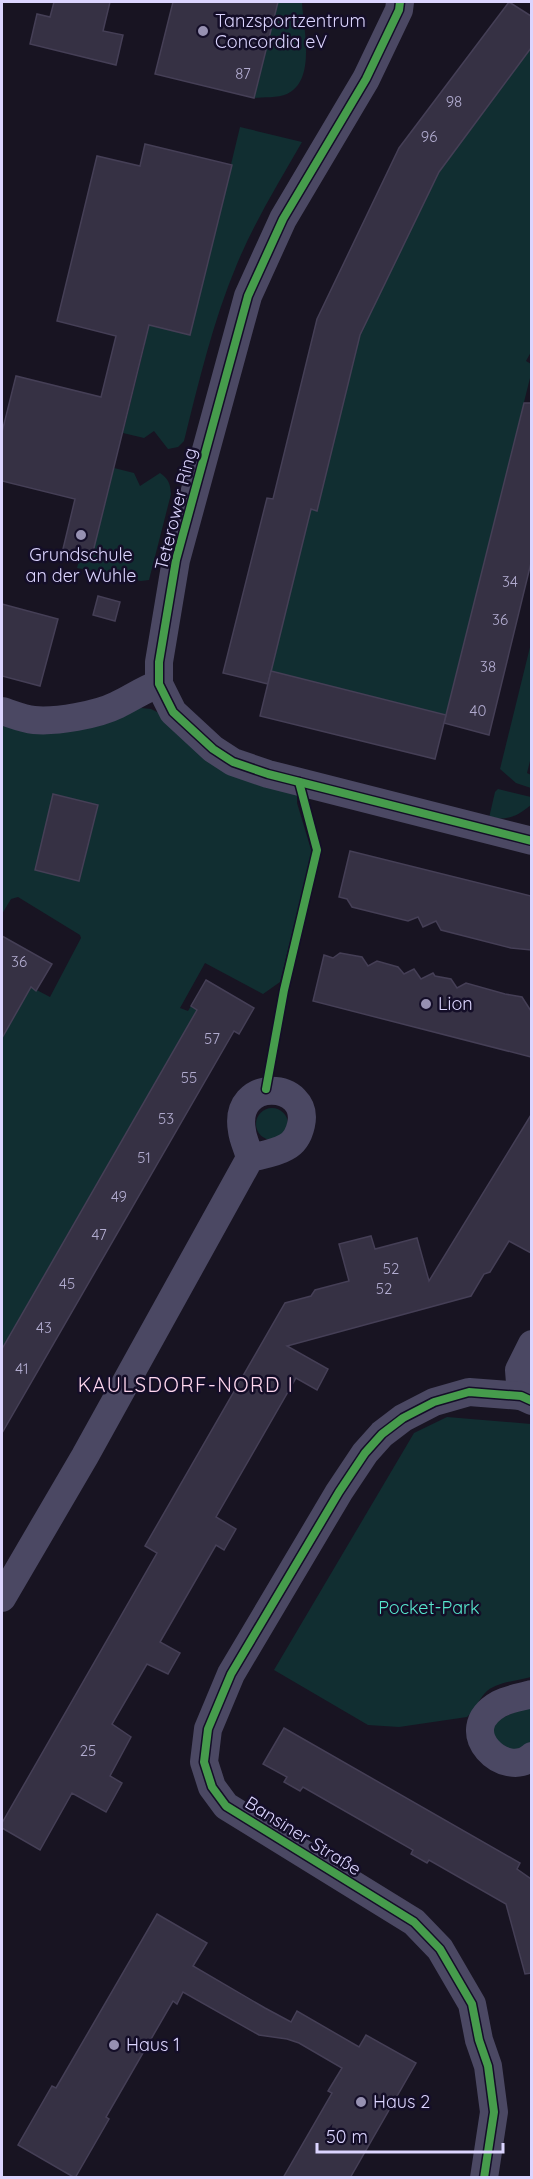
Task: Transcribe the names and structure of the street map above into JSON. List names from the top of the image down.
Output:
{
  "streets": {
    "street": ["Teterower Ring", "Bansiner Straße"]
  },
  "districts": ["KAULSDORF-NORD I"],
  "parks": ["Pocket-Park"],
  "places": [
    "Tanzsportzentrum Concordia eV",
    "Grundschule an der Wuhle",
    "Lion",
    "Haus 1",
    "Haus 2"
  ],
  "house_numbers": [
    "87",
    "98",
    "96",
    "34",
    "36",
    "38",
    "40",
    "36",
    "57",
    "55",
    "53",
    "51",
    "49",
    "47",
    "52",
    "45",
    "52",
    "43",
    "41",
    "25"
  ],
  "scale_bar": "50 m"
}
